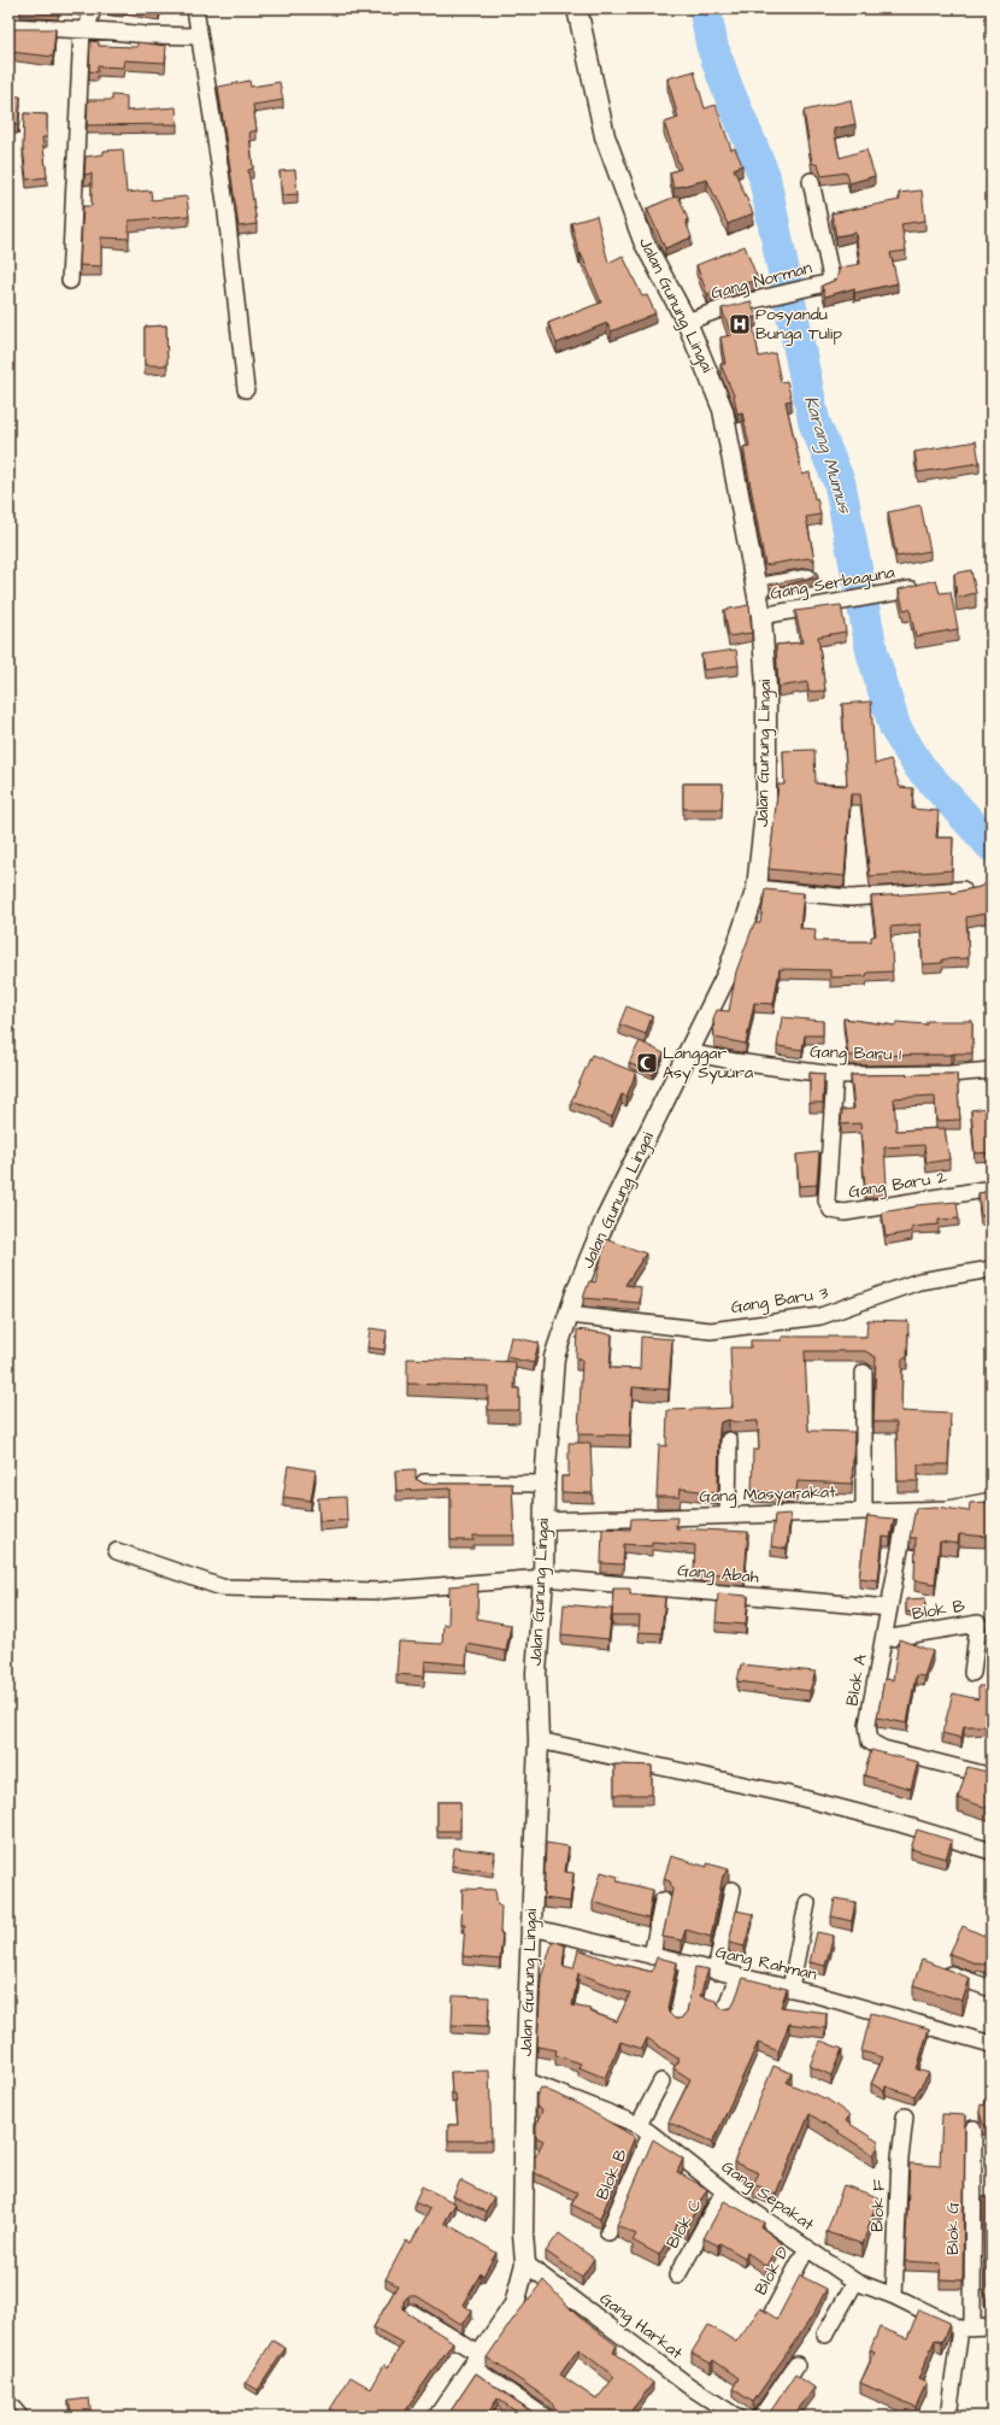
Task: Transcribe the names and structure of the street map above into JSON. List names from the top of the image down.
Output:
{
  "streets": {
    "street": [
      "Gang Norman",
      "Jalan Gunung Lingai",
      "Gang Serbaguna",
      "Gang Baru 1",
      "Gang Baru 2",
      "Gang Baru 3",
      "Gang Masyarakat",
      "Gang Abah",
      "Blok B",
      "Blok A",
      "Gang Rahman",
      "Gang Sepakat",
      "Blok F",
      "Blok C",
      "Blok G",
      "Blok D",
      "Gang Harkat"
    ]
  },
  "crossings": [
    ["Gang Norman", "Jalan Gunung Lingai"],
    ["Jalan Gunung Lingai", "Gang Serbaguna"],
    ["Jalan Gunung Lingai", "Gang Baru 1"],
    ["Jalan Gunung Lingai", "Gang Baru 3"],
    ["Jalan Gunung Lingai", "Gang Masyarakat"],
    ["Jalan Gunung Lingai", "Gang Abah"],
    ["Jalan Gunung Lingai", "Gang Rahman"],
    ["Jalan Gunung Lingai", "Gang Sepakat"],
    ["Jalan Gunung Lingai", "Gang Harkat"],
    ["Gang Baru 1", "Gang Baru 2"],
    ["Gang Masyarakat", "Blok A"],
    ["Gang Abah", "Blok A"],
    ["Blok B", "Blok A"],
    ["Blok B", "Gang Sepakat"],
    ["Gang Sepakat", "Blok F"],
    ["Gang Sepakat", "Blok C"],
    ["Gang Sepakat", "Blok G"],
    ["Gang Sepakat", "Blok D"]
  ],
  "water": ["Karang Mumus"],
  "places": {
    "hospital": ["Posyandu Bunga Tulip"],
    "mosque": ["Langgar Asy Syuura"]
  }
}
